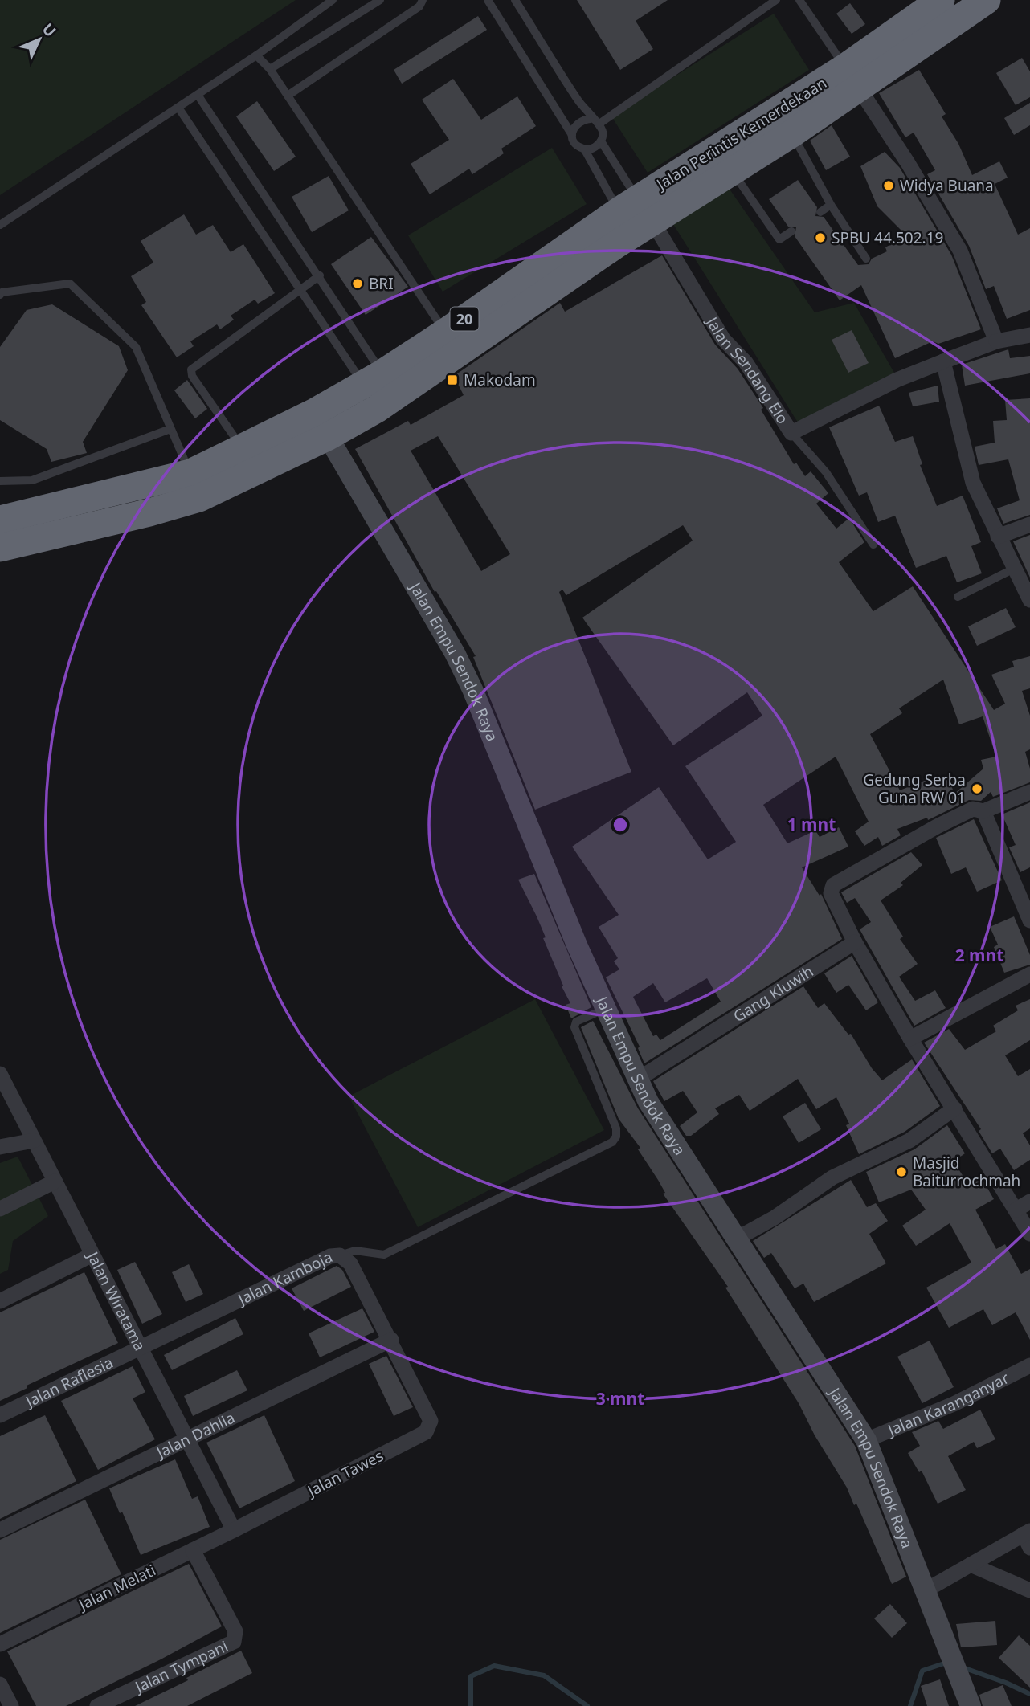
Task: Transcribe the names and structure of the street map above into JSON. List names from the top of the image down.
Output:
{
  "streets": {
    "highway": ["Jalan Perintis Kemerdekaan", "20"],
    "main road": ["Jalan Empu Sendok Raya"],
    "street": [
      "Jalan Sendang Elo",
      "Gang Kluwih",
      "Jalan Kamboja",
      "Jalan Wiratama",
      "Jalan Raflesia",
      "Jalan Karanganyar",
      "Jalan Dahlia",
      "Jalan Tawes",
      "Jalan Melati",
      "Jalan Tympani"
    ]
  },
  "crossings": [
    ["Jalan Perintis Kemerdekaan", "Jalan Sendang Elo"],
    ["Jalan Perintis Kemerdekaan", "Jalan Empu Sendok Raya"],
    ["Jalan Empu Sendok Raya", "Gang Kluwih"],
    ["Jalan Empu Sendok Raya", "Jalan Karanganyar"],
    ["Jalan Kamboja", "Jalan Wiratama"],
    ["Jalan Kamboja", "Jalan Raflesia"],
    ["Jalan Kamboja", "Jalan Dahlia"],
    ["Jalan Kamboja", "Jalan Tawes"],
    ["Jalan Wiratama", "Jalan Raflesia"],
    ["Jalan Wiratama", "Jalan Dahlia"],
    ["Jalan Wiratama", "Jalan Tawes"],
    ["Jalan Wiratama", "Jalan Melati"],
    ["Jalan Tawes", "Jalan Melati"],
    ["Jalan Melati", "Jalan Tympani"]
  ],
  "places": {
    "other": [
      "Widya Buana",
      "SPBU 44.502.19",
      "BRI",
      "Gedung Serba Guna RW 01",
      "Masjid Baiturrochmah"
    ],
    "transit": ["Makodam"]
  },
  "north": "top right",
  "rings": ["1 mnt", "2 mnt", "3 mnt"]
}
